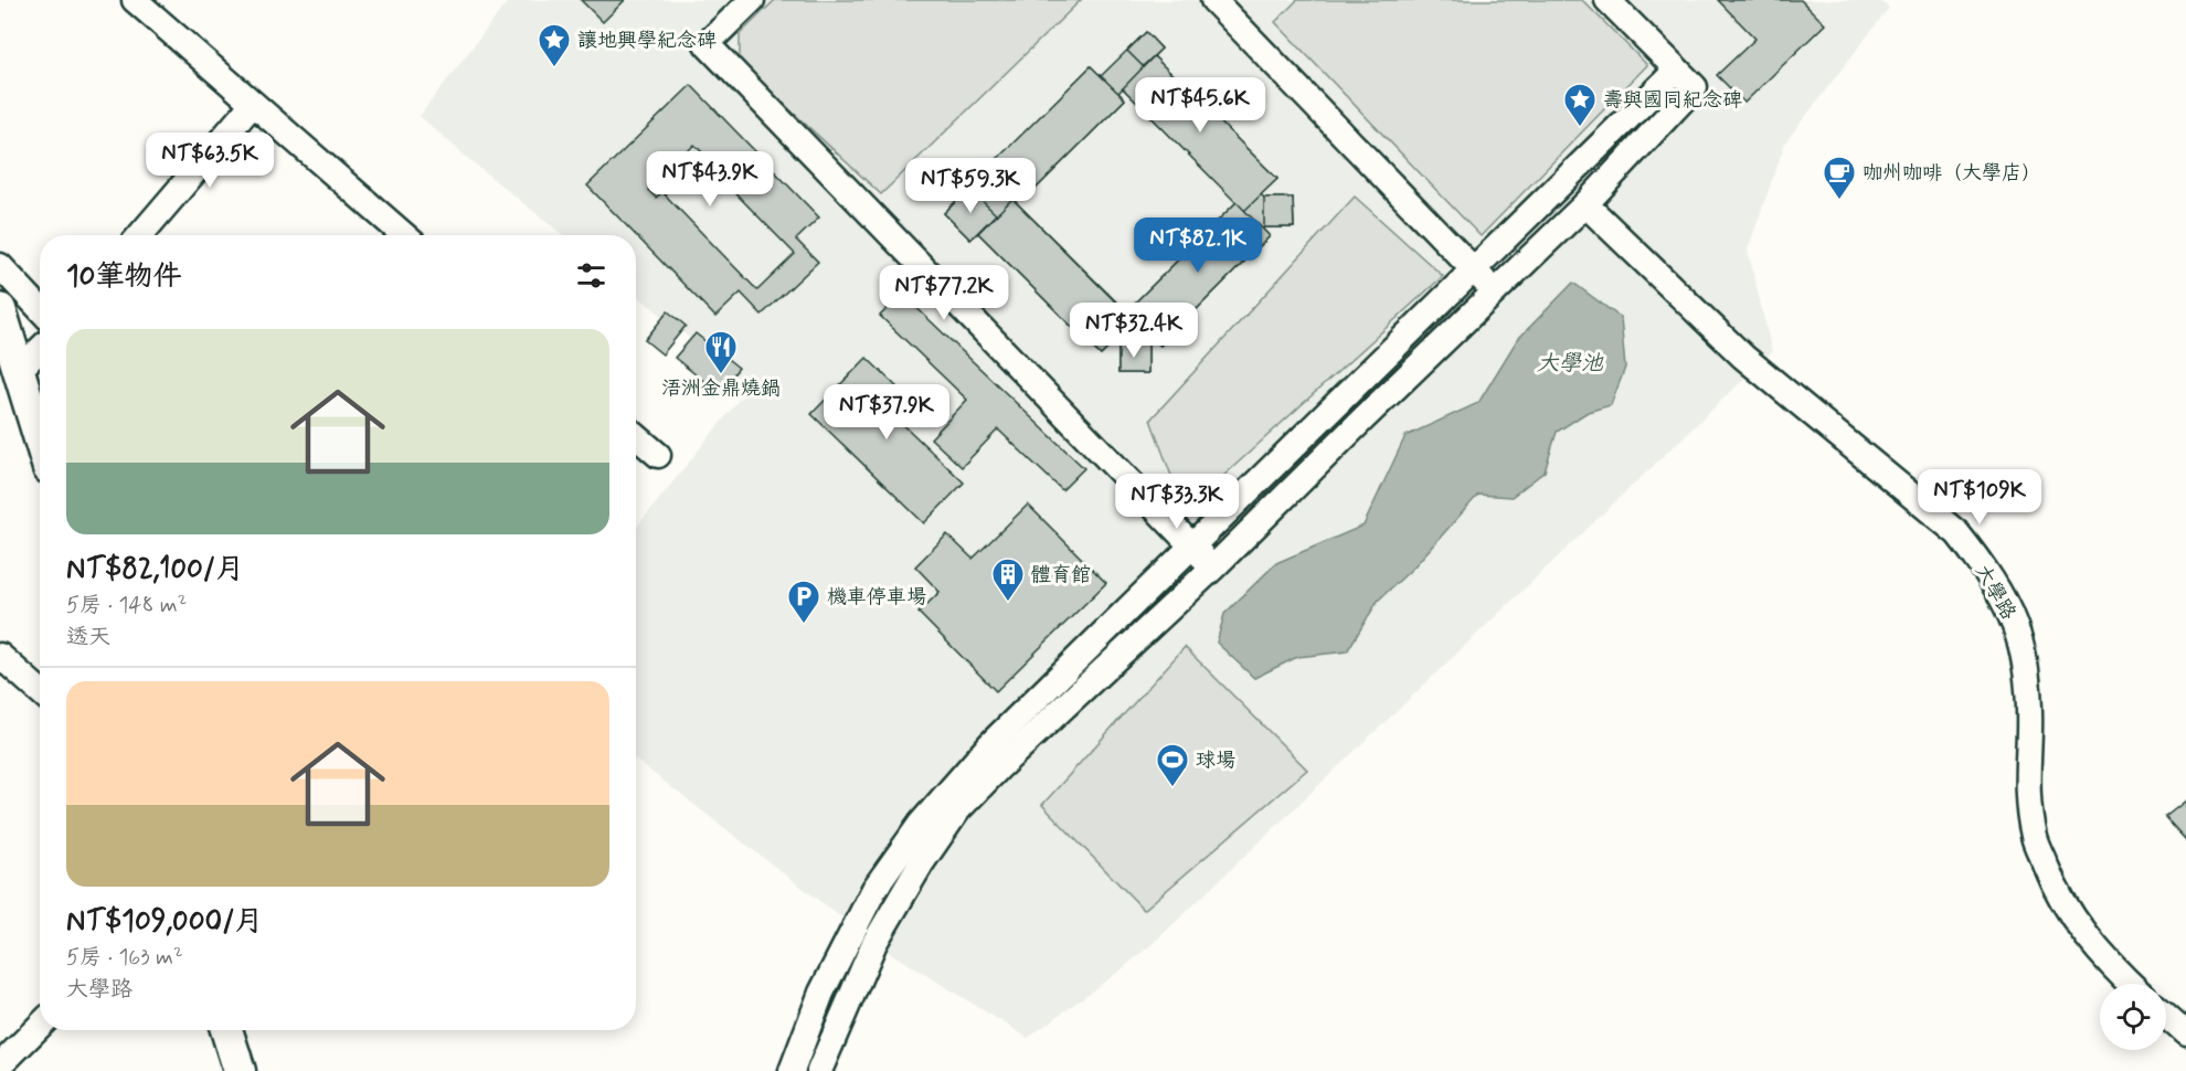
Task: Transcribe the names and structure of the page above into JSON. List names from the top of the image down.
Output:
{
  "streets": {
    "street": ["大學路"]
  },
  "water": ["大學池"],
  "places": {
    "place": ["讓地興學紀念碑", "壽與國同紀念碑"],
    "cafe": ["咖州咖啡（大學店）"],
    "restaurant": ["浯洲金鼎燒鍋"],
    "building": ["體育館"],
    "parking": ["機車停車場"],
    "sports": ["球場"]
  },
  "page": {
    "price": [
      "NT$45.6K",
      "NT$63.5K",
      "NT$43.9K",
      "NT$59.3K",
      "NT$82.1K",
      "NT$77.2K",
      "NT$32.4K",
      "NT$37.9K",
      "NT$109K",
      "NT$33.3K"
    ],
    "heading": "10筆物件",
    "list": [
      {
        "name": "NT$82,100/月",
        "note": "5房 · 148 m² · 透天"
      },
      {
        "name": "NT$109,000/月",
        "note": "5房 · 163 m² · 大學路"
      }
    ]
  }
}
